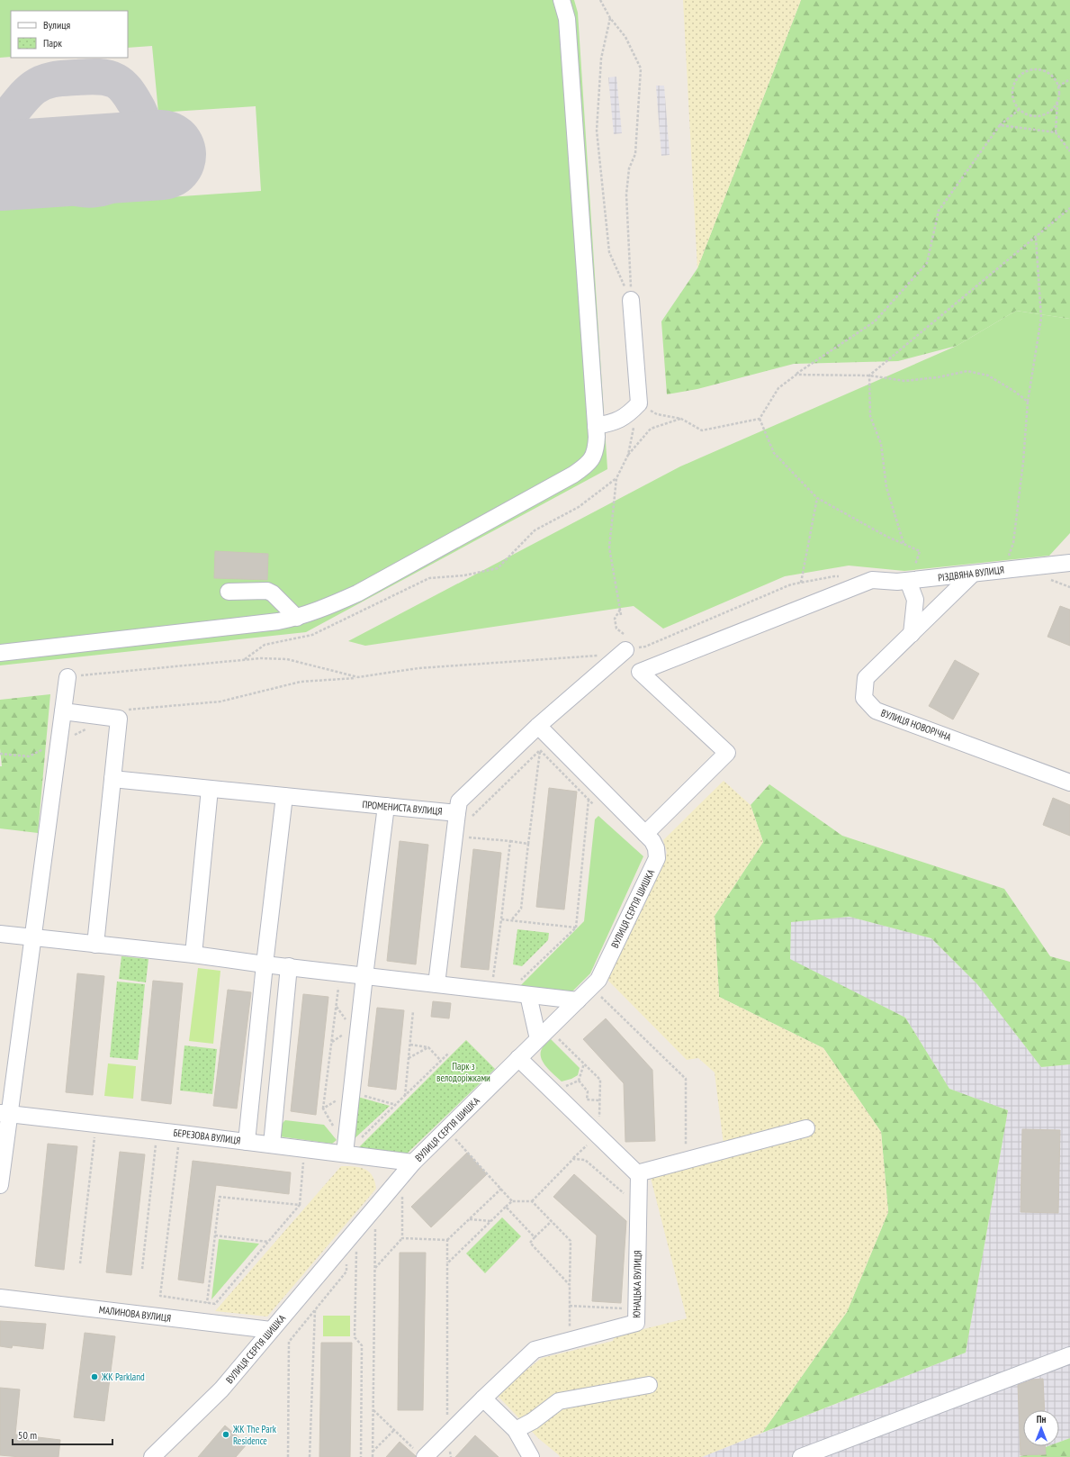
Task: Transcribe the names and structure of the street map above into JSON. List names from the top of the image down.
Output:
{
  "streets": {
    "street": [
      "РІЗДВЯНА ВУЛИЦЯ",
      "ВУЛИЦЯ НОВОРІЧНА",
      "ПРОМЕНИСТА ВУЛИЦЯ",
      "ВУЛИЦЯ СЕРГІЯ ШИШКА",
      "БЕРЕЗОВА ВУЛИЦЯ",
      "ЮНАЦЬКА ВУЛИЦЯ",
      "МАЛИНОВА ВУЛИЦЯ"
    ]
  },
  "crossings": [
    ["РІЗДВЯНА ВУЛИЦЯ", "ВУЛИЦЯ НОВОРІЧНА"],
    ["РІЗДВЯНА ВУЛИЦЯ", "ВУЛИЦЯ СЕРГІЯ ШИШКА"],
    ["ПРОМЕНИСТА ВУЛИЦЯ", "ВУЛИЦЯ СЕРГІЯ ШИШКА"],
    ["ВУЛИЦЯ СЕРГІЯ ШИШКА", "БЕРЕЗОВА ВУЛИЦЯ"],
    ["ВУЛИЦЯ СЕРГІЯ ШИШКА", "МАЛИНОВА ВУЛИЦЯ"]
  ],
  "parks": ["Парк з велодоріжками"],
  "places": ["ЖК Parkland", "ЖК The Park Residence"],
  "legend": ["Вулиця", "Парк"],
  "scale_bar": "50 m",
  "north": "top"
}
